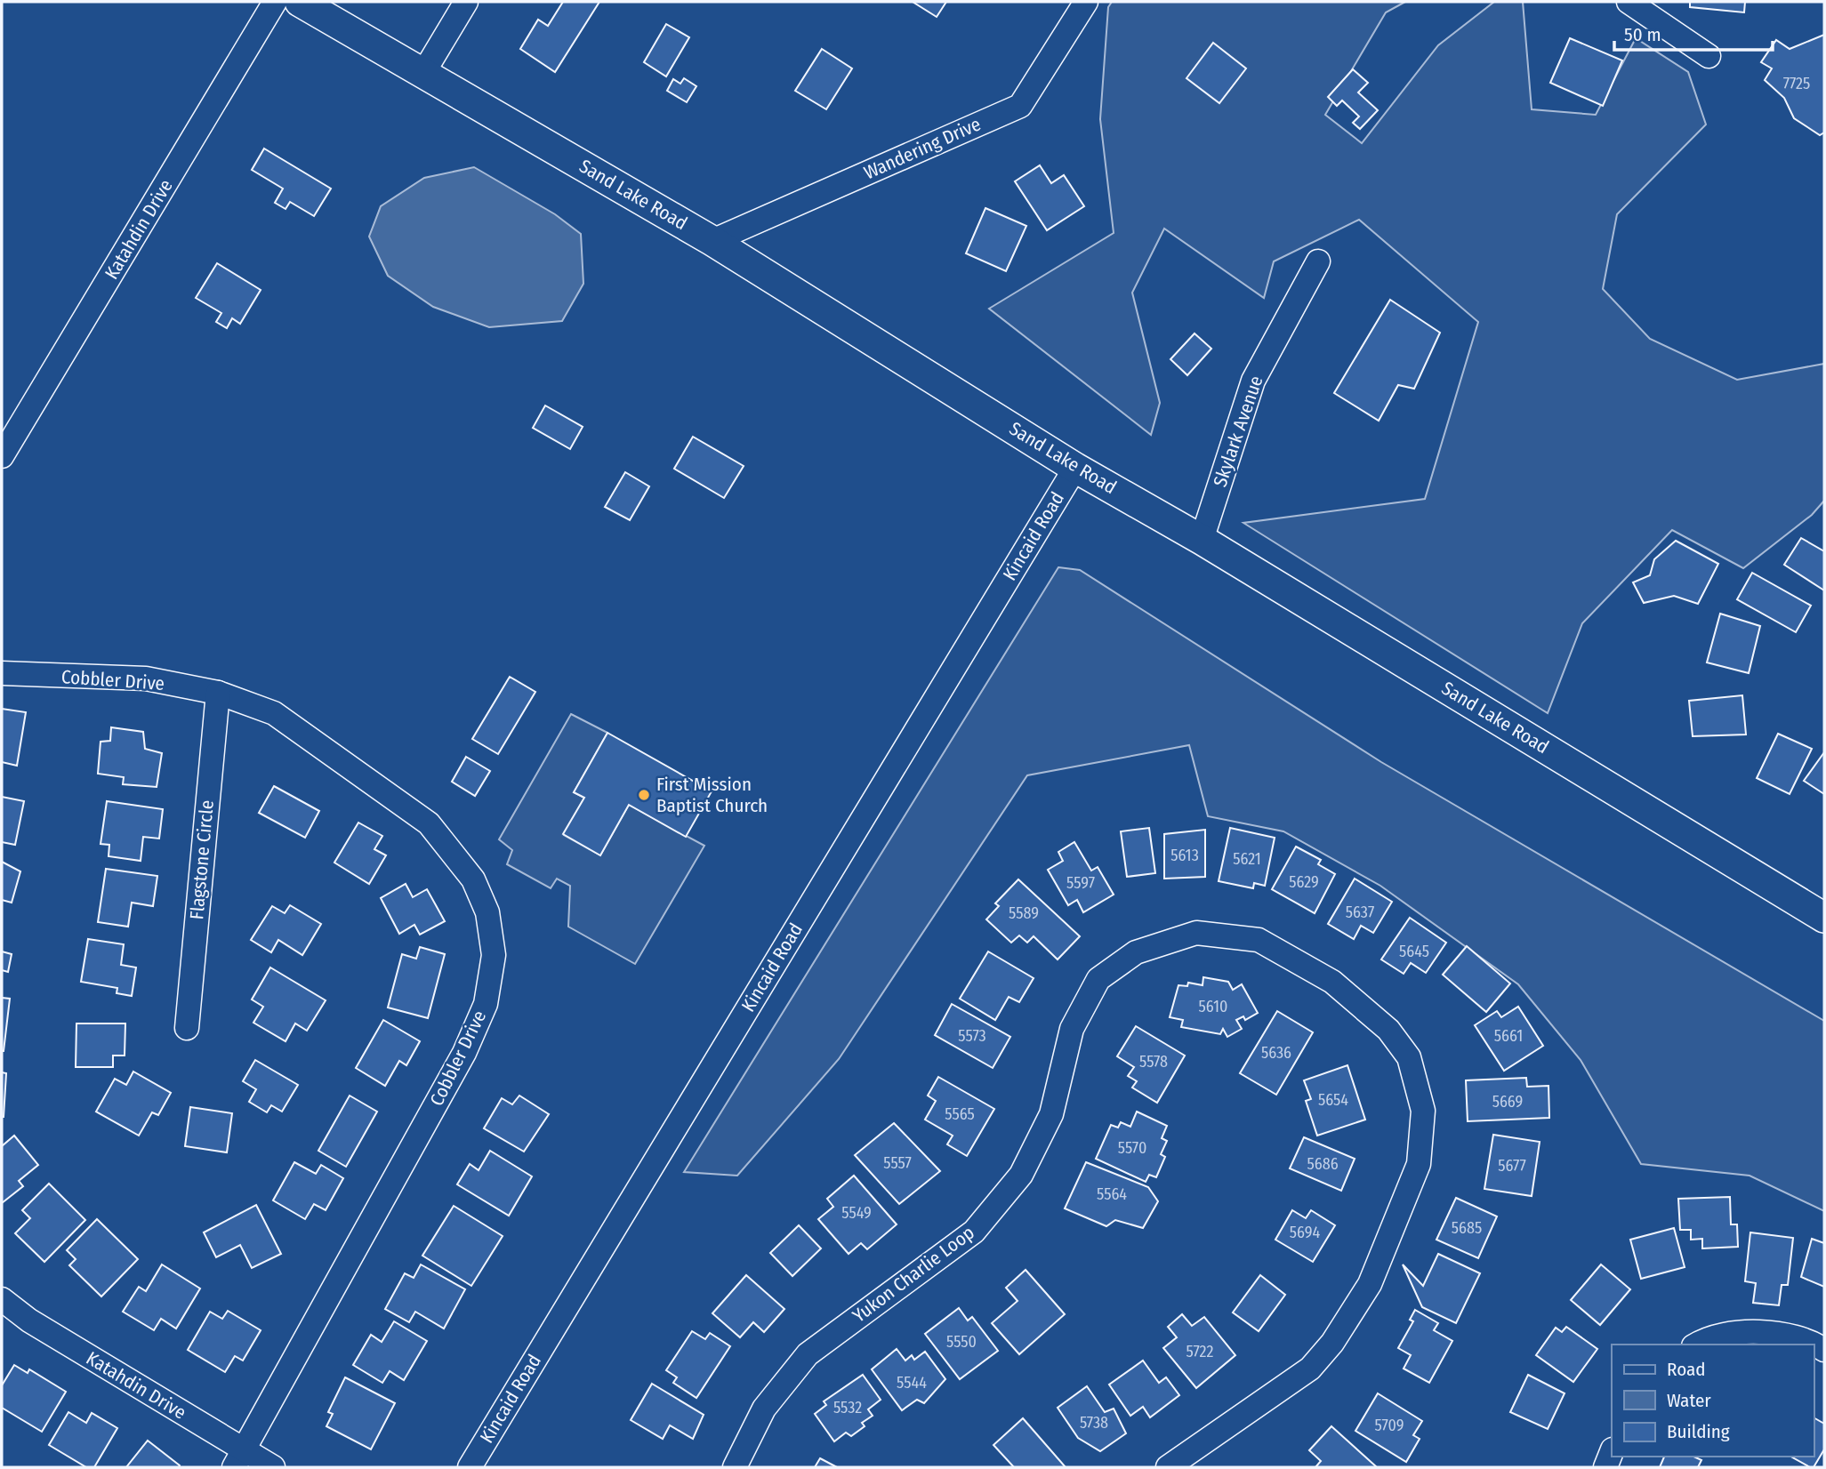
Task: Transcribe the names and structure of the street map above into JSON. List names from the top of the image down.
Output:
{
  "streets": {
    "main road": ["Sand Lake Road"],
    "street": [
      "Wandering Drive",
      "Katahdin Drive",
      "Skylark Avenue",
      "Kincaid Road",
      "Cobbler Drive",
      "Flagstone Circle",
      "Yukon Charlie Loop"
    ]
  },
  "crossings": [
    ["Wandering Drive", "Sand Lake Road"],
    ["Sand Lake Road", "Skylark Avenue"],
    ["Sand Lake Road", "Kincaid Road"],
    ["Katahdin Drive", "Cobbler Drive"],
    ["Cobbler Drive", "Flagstone Circle"]
  ],
  "places": ["First Mission Baptist Church"],
  "house_numbers": [
    "7725",
    "5613",
    "5621",
    "5629",
    "5597",
    "5637",
    "5589",
    "5645",
    "5610",
    "5573",
    "5661",
    "5636",
    "5578",
    "5654",
    "5669",
    "5565",
    "5570",
    "5557",
    "5686",
    "5677",
    "5564",
    "5549",
    "5685",
    "5694",
    "5550",
    "5722",
    "5544",
    "5532",
    "5738",
    "5709"
  ],
  "legend": ["Road", "Water", "Building"],
  "scale_bar": "50 m"
}
